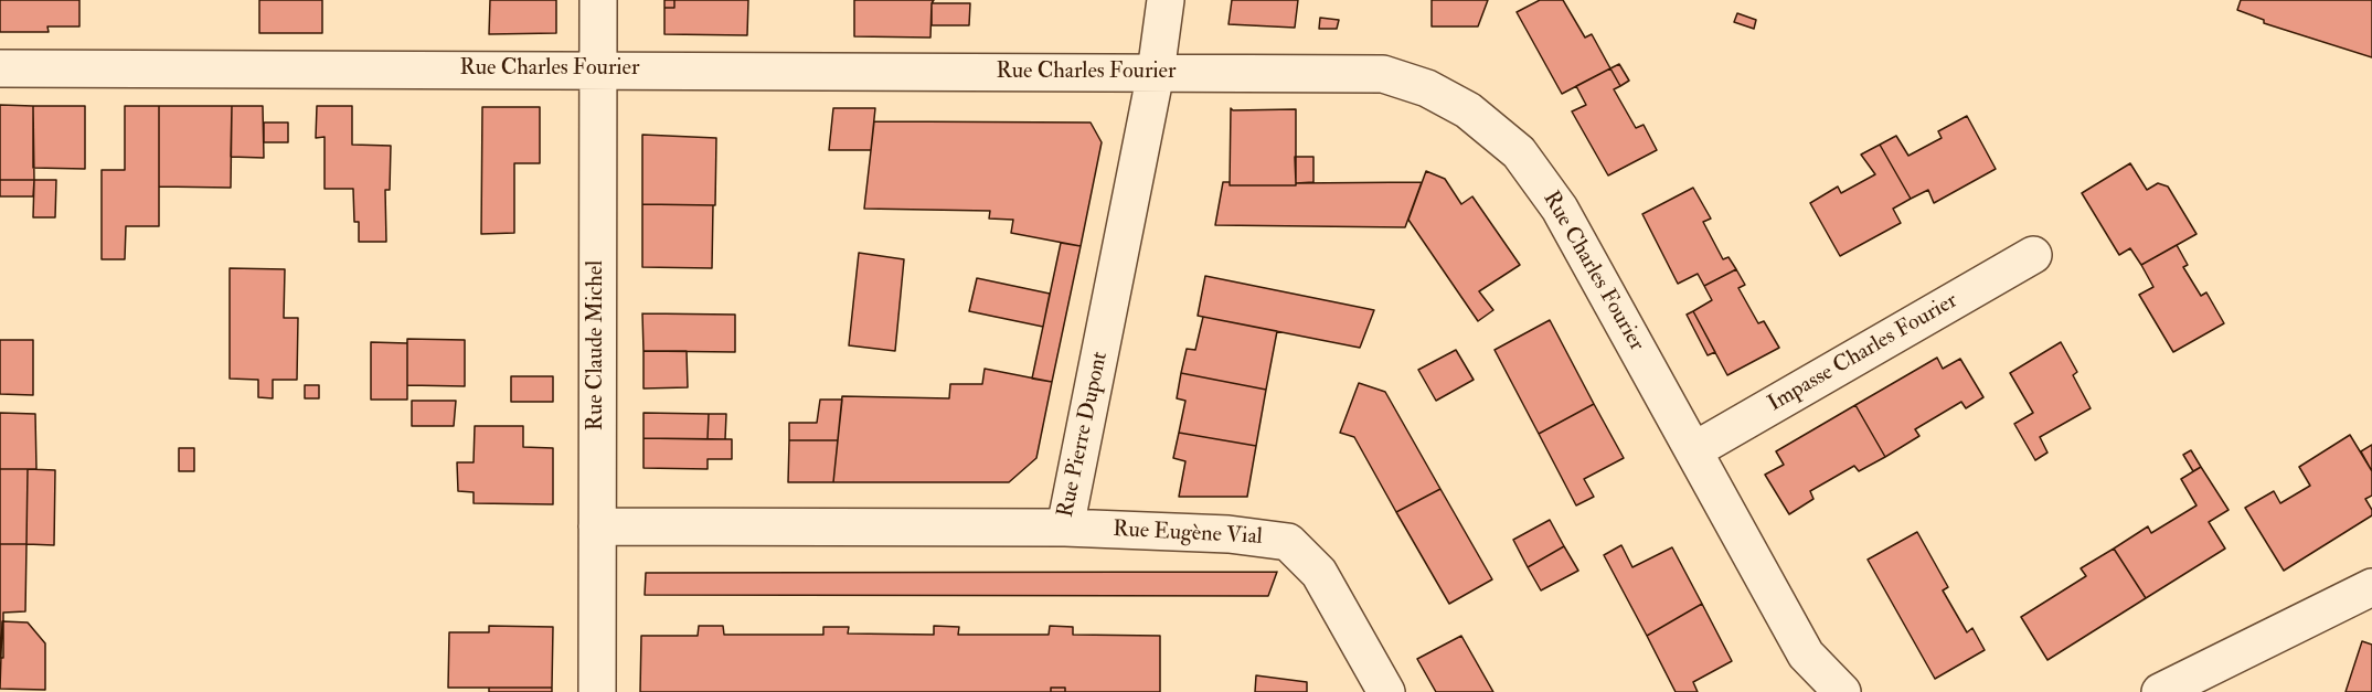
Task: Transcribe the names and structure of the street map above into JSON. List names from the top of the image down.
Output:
{
  "streets": {
    "street": [
      "Rue Charles Fourier",
      "Rue Claude Michel",
      "Impasse Charles Fourier",
      "Rue Pierre Dupont",
      "Rue Eugène Vial"
    ]
  },
  "crossings": [
    ["Rue Charles Fourier", "Rue Claude Michel"],
    ["Rue Charles Fourier", "Impasse Charles Fourier"],
    ["Rue Charles Fourier", "Rue Pierre Dupont"],
    ["Rue Claude Michel", "Rue Pierre Dupont"],
    ["Rue Pierre Dupont", "Rue Eugène Vial"]
  ]
}
